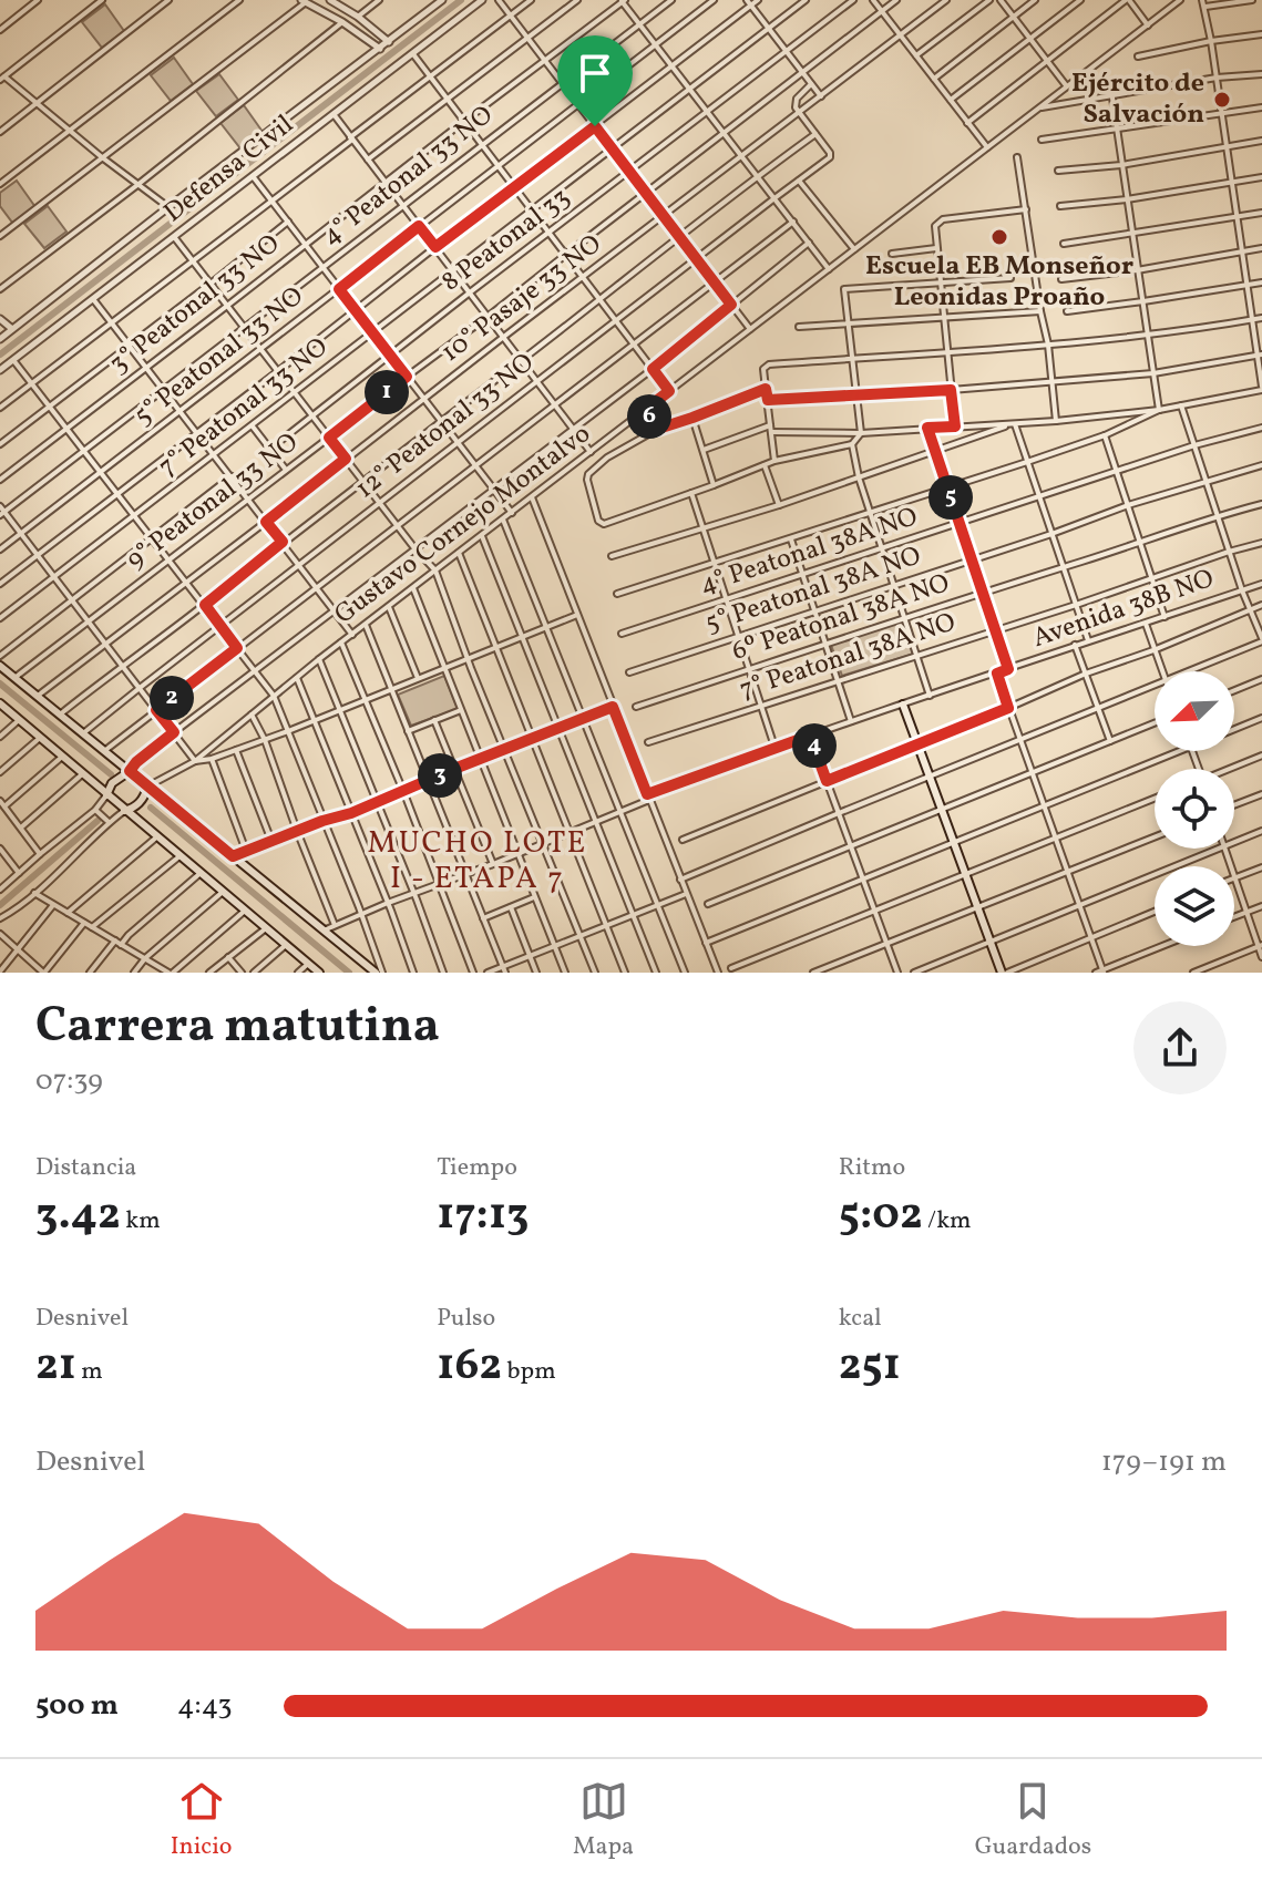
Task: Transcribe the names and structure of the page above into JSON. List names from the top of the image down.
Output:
{
  "streets": {
    "street": [
      "Defensa Civil",
      "4° Peatonal 33 NO",
      "8 Peatonal 33",
      "10° Pasaje 33 NO",
      "3° Peatonal 33 NO",
      "5° Peatonal 33 NO",
      "7° Peatonal 33 NO",
      "12° Peatonal 33 NO",
      "9° Peatonal 33 NO",
      "Gustavo Cornejo Montalvo",
      "4° Peatonal 38A NO",
      "5° Peatonal 38A NO",
      "Avenida 38B NO",
      "6º Peatonal 38A NO",
      "7° Peatonal 38A NO"
    ]
  },
  "districts": ["MUCHO LOTE I - ETAPA 7"],
  "places": ["Ejército de Salvación", "Escuela EB Monseñor Leonidas Proaño"],
  "north": "bottom left",
  "page": {
    "pins": [
      "1",
      "6",
      "5",
      "2",
      "4",
      "3"
    ],
    "heading": ["Carrera matutina", "07:39"],
    "stats": [
      ["Distancia", "3.42 km"],
      ["Tiempo", "17:13"],
      ["Ritmo", "5:02 /km"],
      ["Desnivel", "21 m"],
      ["Pulso", "162 bpm"],
      ["kcal", "251"]
    ],
    "chart": ["Desnivel", "179–191 m"],
    "list": [
      {
        "name": "500 m",
        "note": "4:43"
      }
    ],
    "tabs": ["Inicio", "Mapa", "Guardados"]
  }
}
